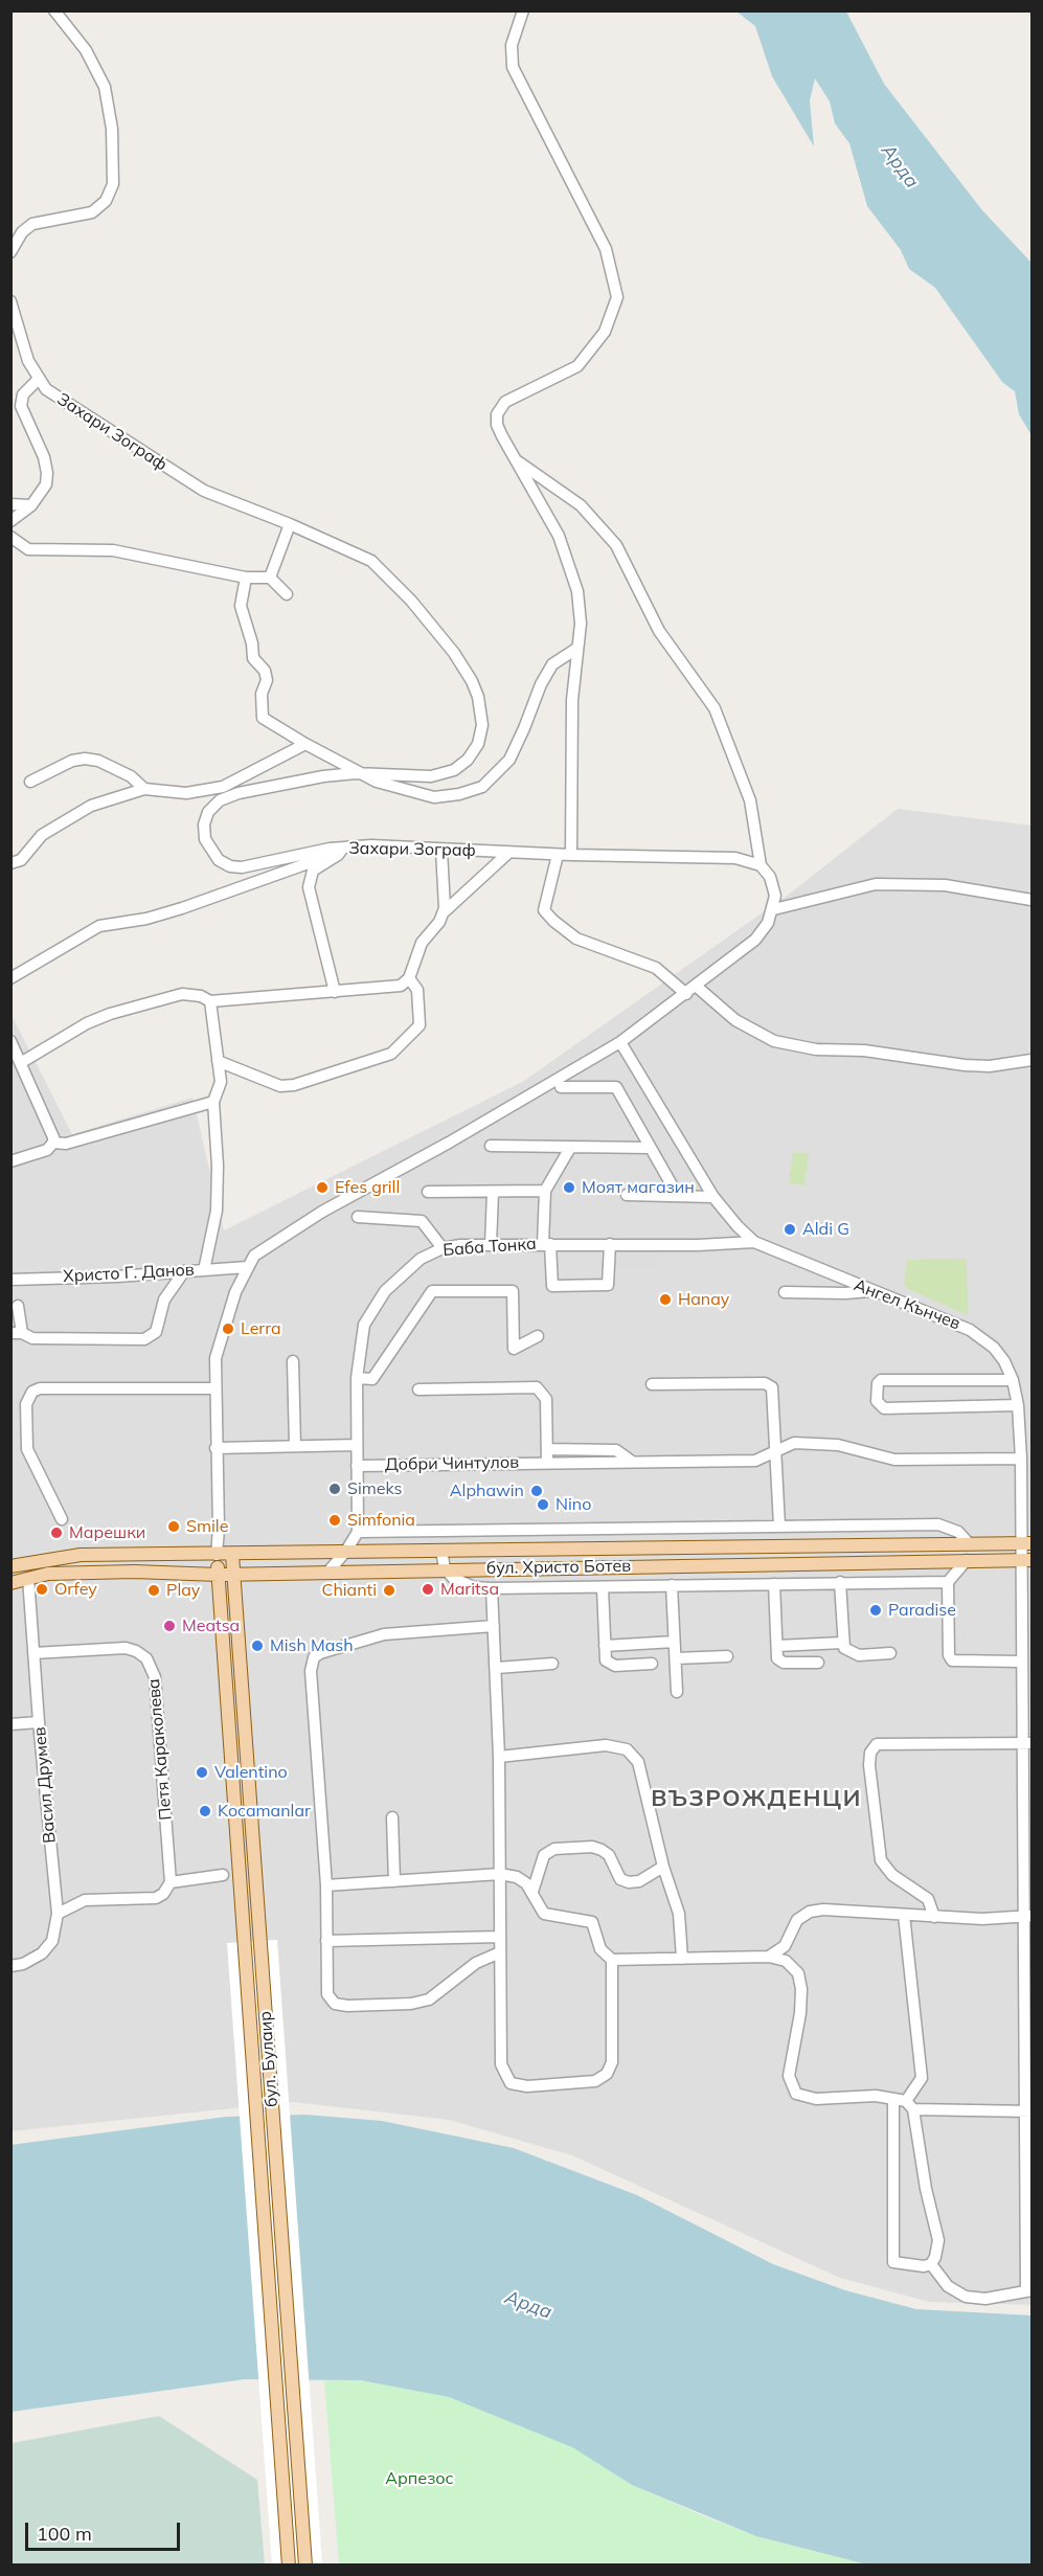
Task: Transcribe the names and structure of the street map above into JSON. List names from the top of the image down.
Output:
{
  "streets": {
    "main road": ["бул. Христо Ботев", "бул. Булаир"],
    "street": [
      "Захари Зограф",
      "Баба Тонка",
      "Христо Г. Данов",
      "Ангел Кънчев",
      "Добри Чинтулов",
      "Петя Караколева",
      "Васил Друмев"
    ]
  },
  "crossings": [
    ["Баба Тонка", "Ангел Кънчев"],
    ["Баба Тонка", "Добри Чинтулов"],
    ["Ангел Кънчев", "Добри Чинтулов"],
    ["Ангел Кънчев", "бул. Христо Ботев"],
    ["бул. Христо Ботев", "Васил Друмев"],
    ["бул. Христо Ботев", "бул. Булаир"],
    ["Петя Караколева", "Васил Друмев"]
  ],
  "districts": ["ВЪЗРОЖДЕНЦИ"],
  "water": ["Арда"],
  "parks": ["Арпезос"],
  "places": [
    "Efes grill",
    "Моят магазин",
    "Aldi G",
    "Hanay",
    "Lerra",
    "Simeks",
    "Alphawin",
    "Nino",
    "Simfonia",
    "Smile",
    "Марешки",
    "Orfey",
    "Maritsa",
    "Play",
    "Chianti",
    "Paradise",
    "Meatsa",
    "Mish Mash",
    "Valentino",
    "Kocamanlar"
  ],
  "scale_bar": "100 m"
}
